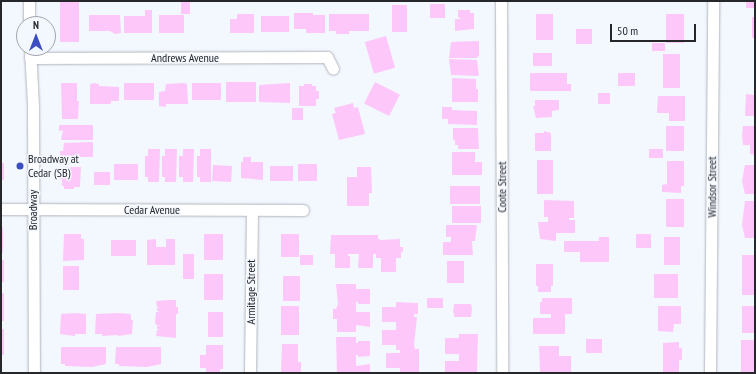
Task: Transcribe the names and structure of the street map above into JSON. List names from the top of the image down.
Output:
{
  "streets": {
    "street": [
      "Andrews Avenue",
      "Coote Street",
      "Windsor Street",
      "Broadway",
      "Cedar Avenue",
      "Armitage Street"
    ]
  },
  "crossings": [
    ["Broadway", "Cedar Avenue"],
    ["Cedar Avenue", "Armitage Street"]
  ],
  "places": ["Broadway at Cedar (SB)"],
  "scale_bar": "50 m",
  "north": "top"
}
